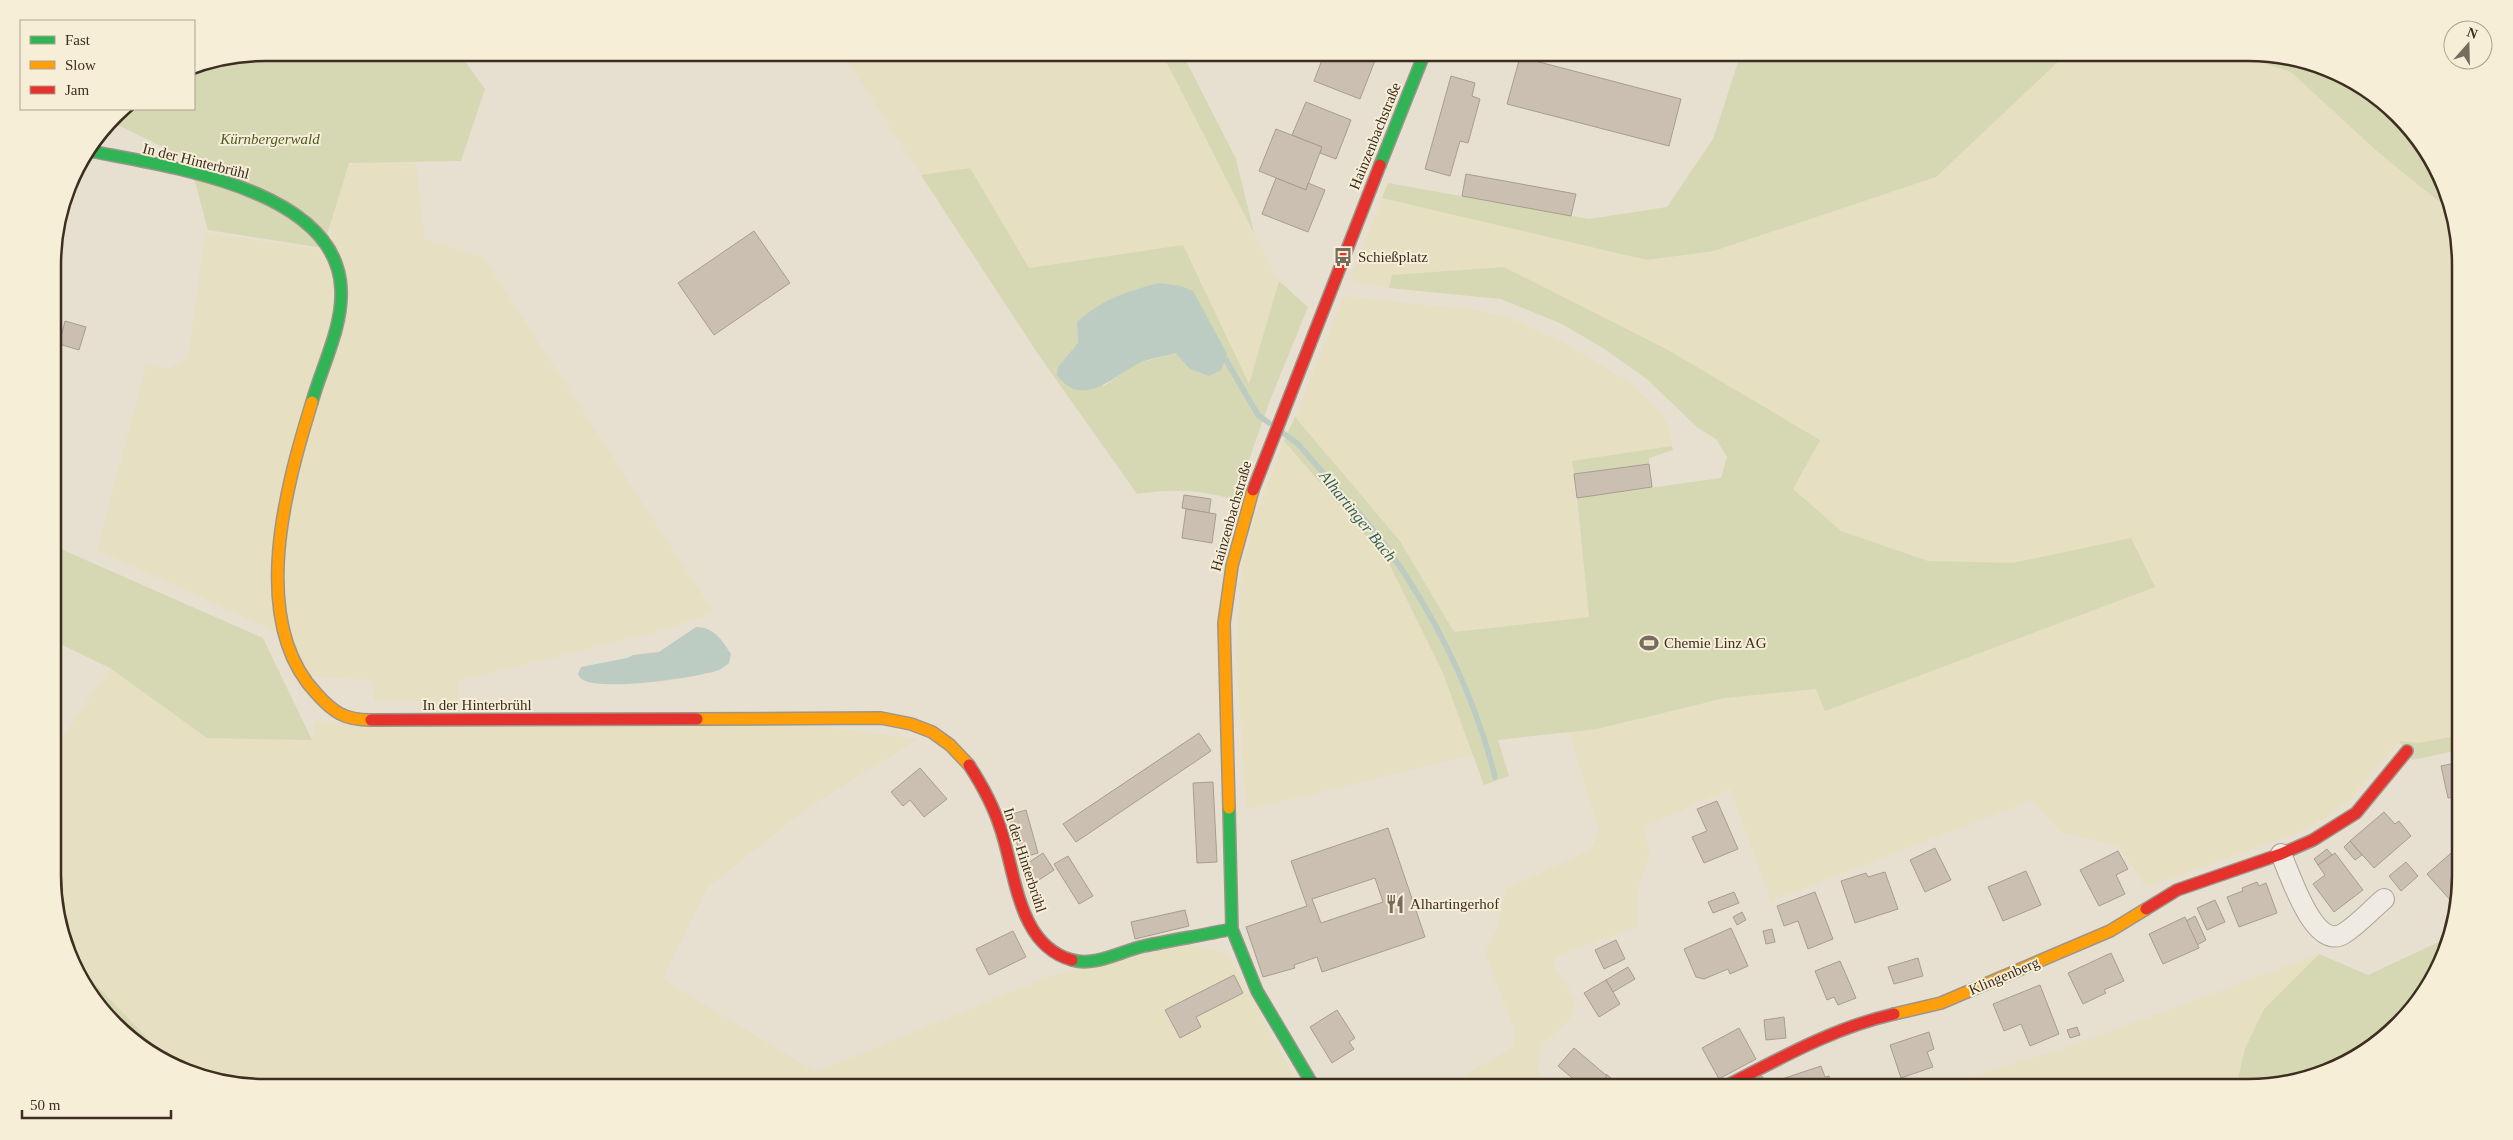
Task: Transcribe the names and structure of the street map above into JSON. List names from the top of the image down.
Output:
{
  "streets": {
    "street": ["Hainzenbachstraße", "In der Hinterbrühl", "Klingenberg"]
  },
  "crossings": [
    ["Hainzenbachstraße", "In der Hinterbrühl"]
  ],
  "water": ["Alhartinger Bach"],
  "parks": ["Kürnbergerwald"],
  "places": {
    "bus stop": ["Schießplatz"],
    "sports": ["Chemie Linz AG"],
    "restaurant": ["Alhartingerhof"]
  },
  "legend": ["Fast", "Slow", "Jam"],
  "scale_bar": "50 m",
  "north": "top"
}
